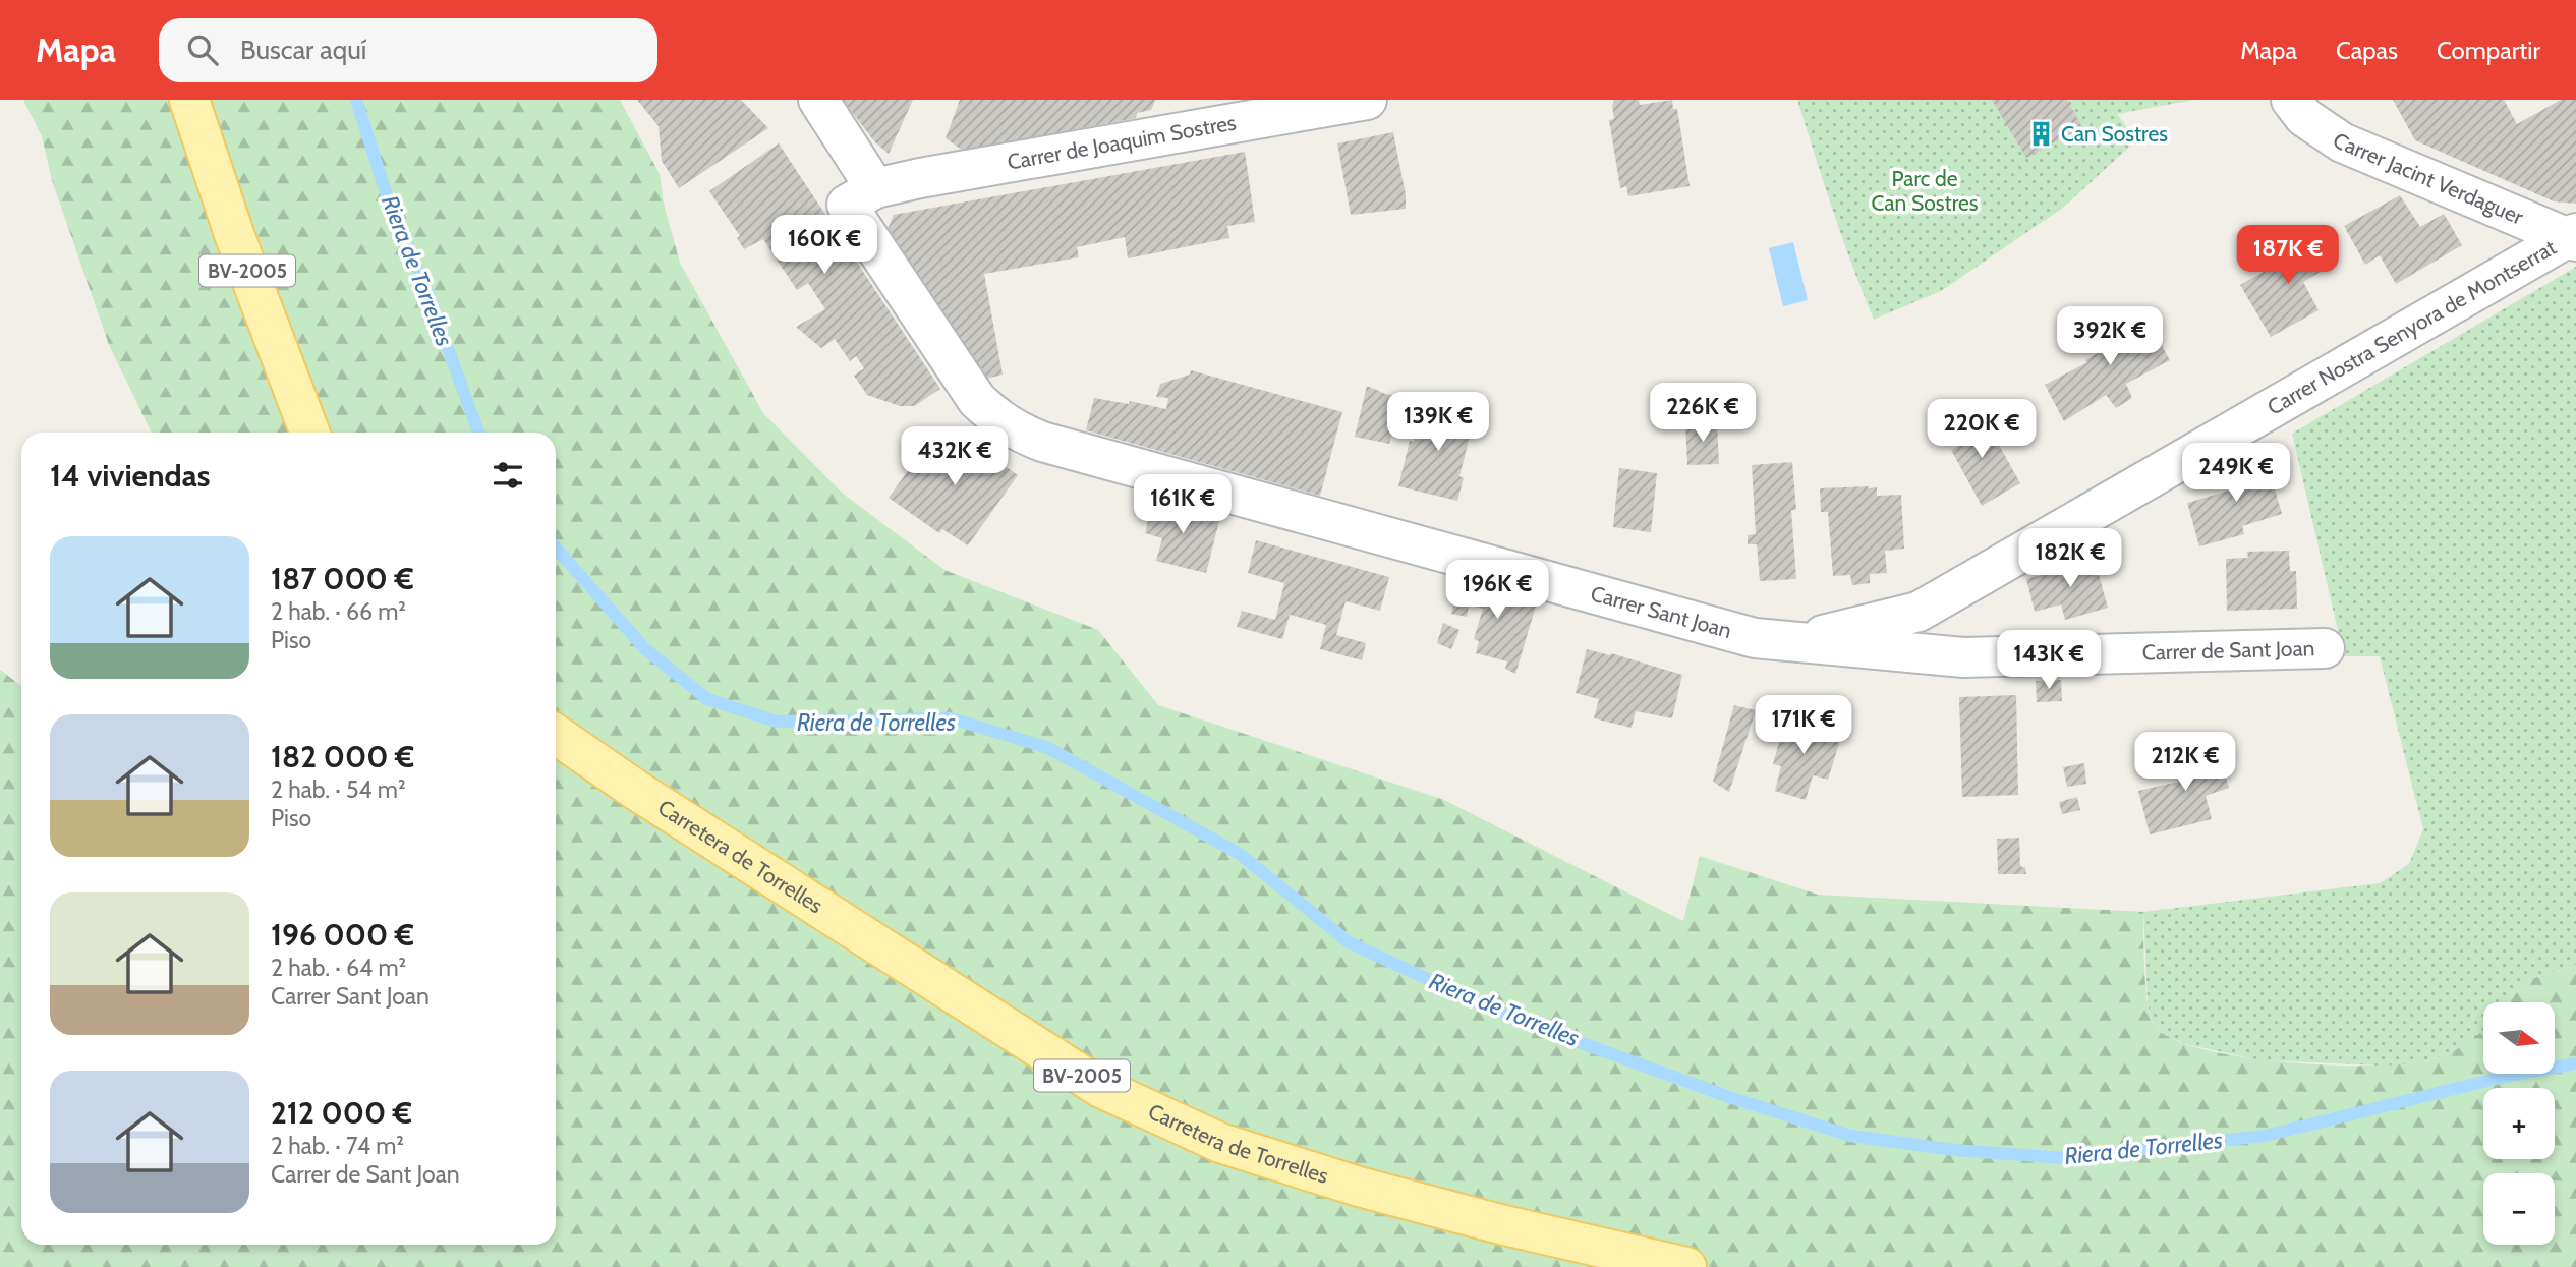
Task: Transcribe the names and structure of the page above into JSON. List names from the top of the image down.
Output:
{
  "streets": {
    "main road": ["BV-2005", "Carretera de Torrelles"],
    "street": [
      "Carrer de Joaquim Sostres",
      "Carrer Jacint Verdaguer",
      "Carrer Nostra Senyora de Montserrat",
      "Carrer Sant Joan",
      "Carrer de Sant Joan"
    ]
  },
  "crossings": [
    ["Carrer de Joaquim Sostres", "Carrer Sant Joan"],
    ["Carrer Jacint Verdaguer", "Carrer Nostra Senyora de Montserrat"],
    ["Carrer Nostra Senyora de Montserrat", "Carrer Sant Joan"],
    ["Carrer Nostra Senyora de Montserrat", "Carrer de Sant Joan"],
    ["Carrer Sant Joan", "Carrer de Sant Joan"]
  ],
  "water": ["Riera de Torrelles"],
  "parks": ["Parc de Can Sostres"],
  "places": {
    "building": ["Can Sostres"]
  },
  "north": "right",
  "page": {
    "header": "Mapa",
    "search": "Buscar aquí",
    "nav": ["Mapa", "Capas", "Compartir"],
    "price": [
      "160K €",
      "187K €",
      "392K €",
      "226K €",
      "139K €",
      "220K €",
      "432K €",
      "249K €",
      "161K €",
      "182K €",
      "196K €",
      "143K €",
      "171K €",
      "212K €"
    ],
    "heading": "14 viviendas",
    "list": [
      {
        "name": "187 000 €",
        "note": "2 hab. · 66 m² · Piso"
      },
      {
        "name": "182 000 €",
        "note": "2 hab. · 54 m² · Piso"
      },
      {
        "name": "196 000 €",
        "note": "2 hab. · 64 m² · Carrer Sant Joan"
      },
      {
        "name": "212 000 €",
        "note": "2 hab. · 74 m² · Carrer de Sant Joan"
      }
    ],
    "map_buttons": ["+", "−"]
  }
}
